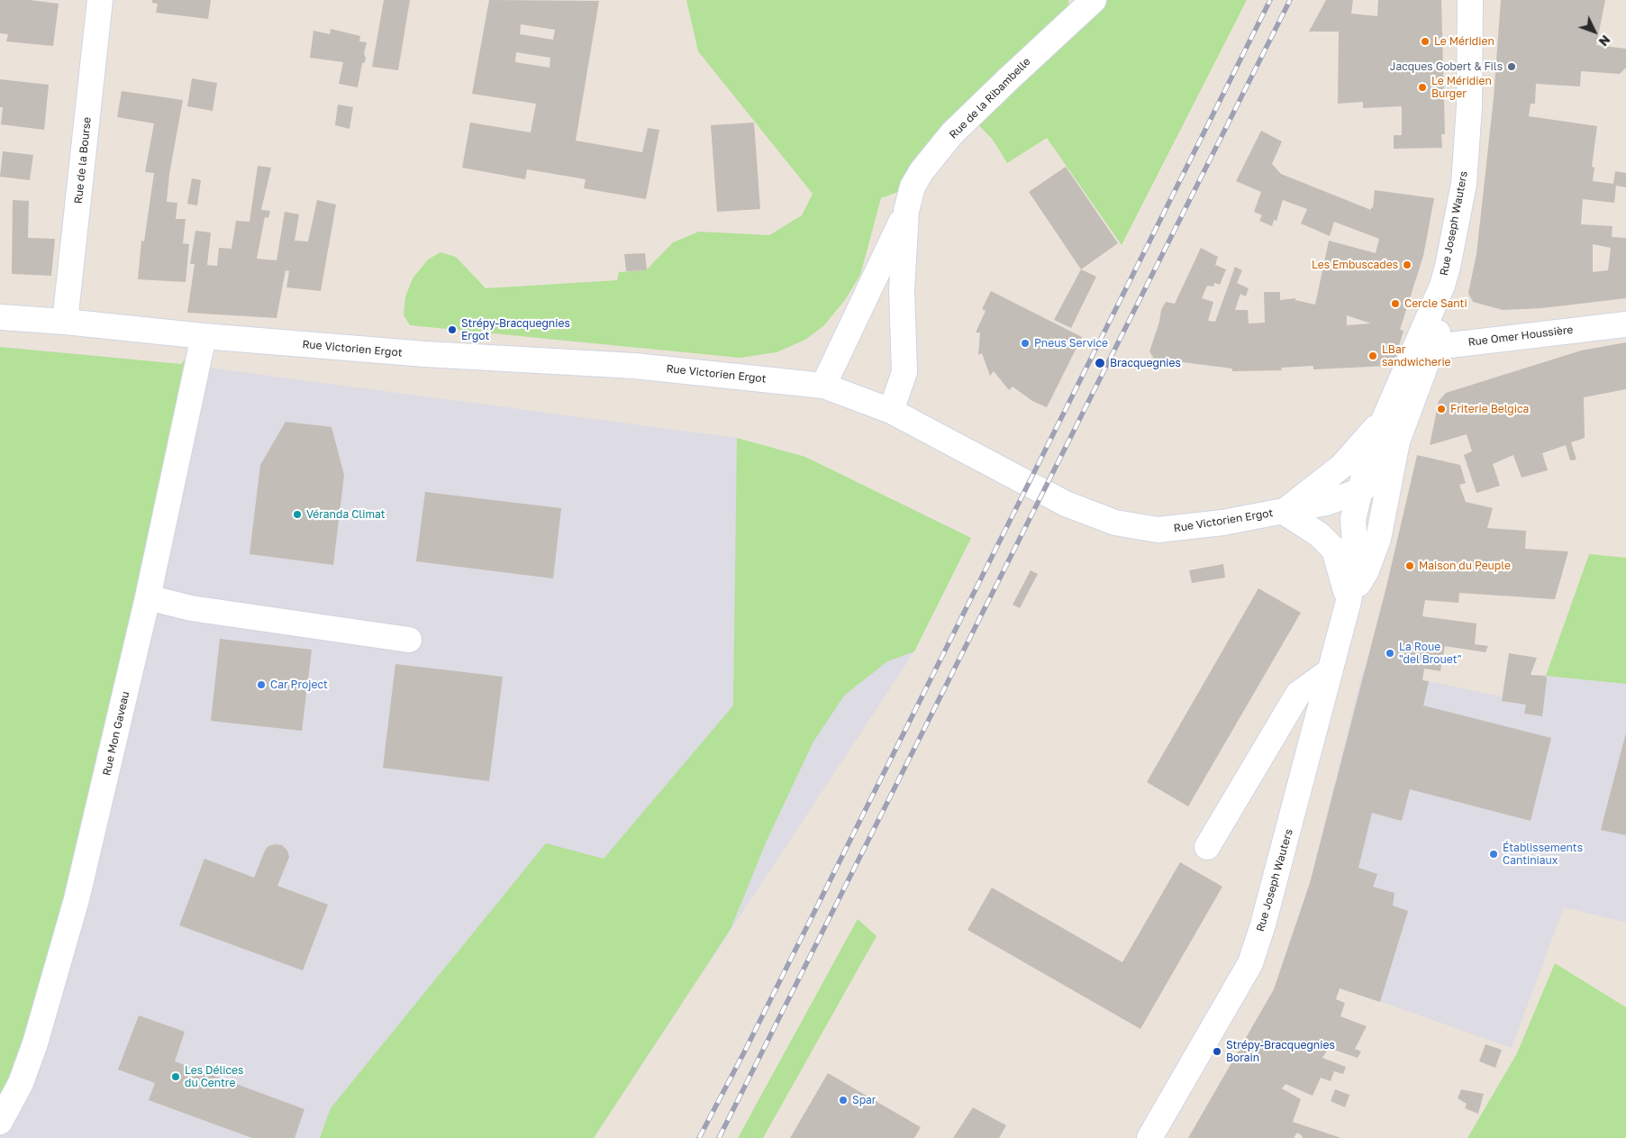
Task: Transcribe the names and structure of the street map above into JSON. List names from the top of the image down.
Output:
{
  "streets": {
    "street": [
      "Rue de la Ribambelle",
      "Rue de la Bourse",
      "Rue Joseph Wauters",
      "Rue Omer Houssière",
      "Rue Victorien Ergot",
      "Rue Mon Gaveau"
    ]
  },
  "crossings": [
    ["Rue de la Bourse", "Rue Victorien Ergot"],
    ["Rue Joseph Wauters", "Rue Omer Houssière"],
    ["Rue Joseph Wauters", "Rue Victorien Ergot"],
    ["Rue Victorien Ergot", "Rue Mon Gaveau"]
  ],
  "places": [
    "Le Méridien",
    "Jacques Gobert & Fils",
    "Le Méridien Burger",
    "Les Embuscades",
    "Cercle Santi",
    "Strépy-Bracquegnies Ergot",
    "Pneus Service",
    "LBar sandwicherie",
    "Bracquegnies",
    "Friterie Belgica",
    "Véranda Climat",
    "Maison du Peuple",
    "La Roue \"del Brouet\"",
    "Car Project",
    "Établissements Cantiniaux",
    "Strépy-Bracquegnies Borain",
    "Les Délices du Centre",
    "Spar"
  ],
  "north": "bottom right"
}
